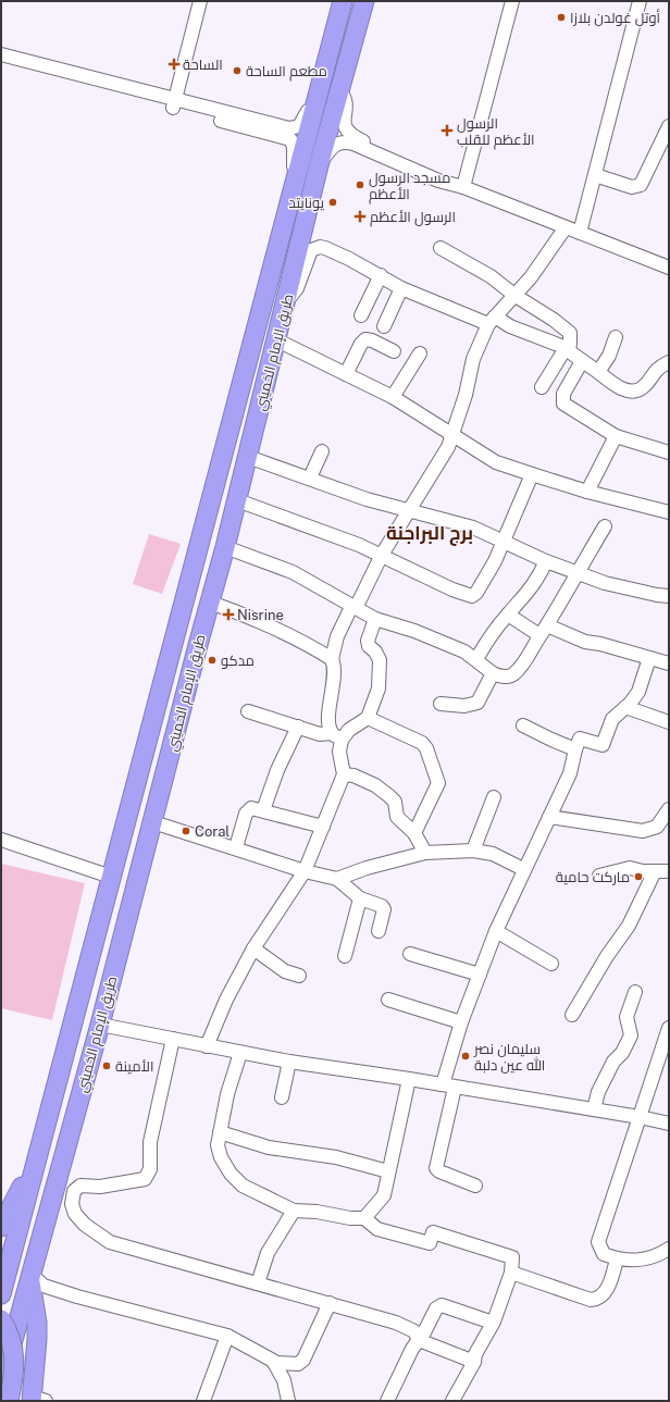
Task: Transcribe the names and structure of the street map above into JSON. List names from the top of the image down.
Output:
{
  "streets": {
    "highway": ["طريق الإمام الخميني"]
  },
  "districts": ["برج البراجنة"],
  "places": {
    "other": [
      "أوتل غولدن بلازا",
      "مطعم الساحة",
      "مسجد الرسول الأعظم",
      "يونايتد",
      "مدكو",
      "Coral",
      "ماركت حامية",
      "سليمان نصر الله عين دلبة",
      "الأمينة"
    ],
    "health": [
      "الساحة",
      "الرسول الأعظم للقلب",
      "الرسول الأعظم",
      "Nisrine"
    ]
  }
}
